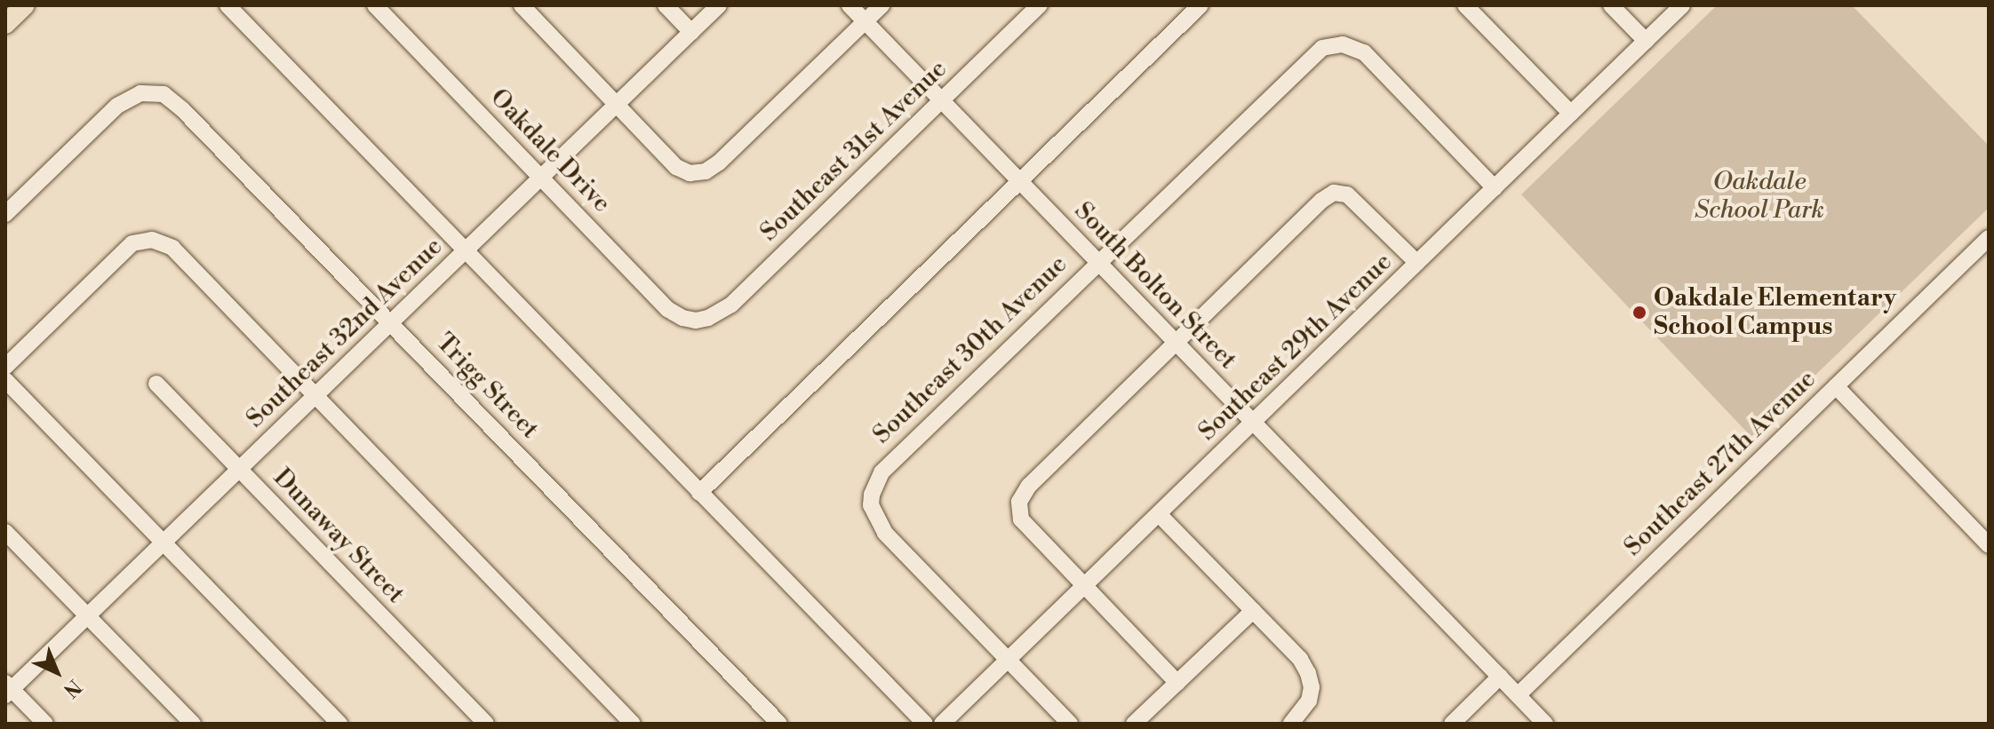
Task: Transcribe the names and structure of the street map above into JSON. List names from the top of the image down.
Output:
{
  "streets": {
    "street": [
      "Oakdale Drive",
      "Southeast 31st Avenue",
      "South Bolton Street",
      "Southeast 32nd Avenue",
      "Southeast 29th Avenue",
      "Southeast 30th Avenue",
      "Trigg Street",
      "Southeast 27th Avenue",
      "Dunaway Street"
    ]
  },
  "crossings": [
    ["Oakdale Drive", "Southeast 31st Avenue"],
    ["Oakdale Drive", "Southeast 32nd Avenue"],
    ["Southeast 31st Avenue", "South Bolton Street"],
    ["South Bolton Street", "Southeast 29th Avenue"],
    ["South Bolton Street", "Southeast 30th Avenue"],
    ["South Bolton Street", "Southeast 27th Avenue"],
    ["Southeast 32nd Avenue", "Trigg Street"],
    ["Southeast 32nd Avenue", "Dunaway Street"],
    ["Southeast 29th Avenue", "Southeast 30th Avenue"]
  ],
  "parks": ["Oakdale School Park"],
  "places": ["Oakdale Elementary School Campus"],
  "north": "bottom right"
}
